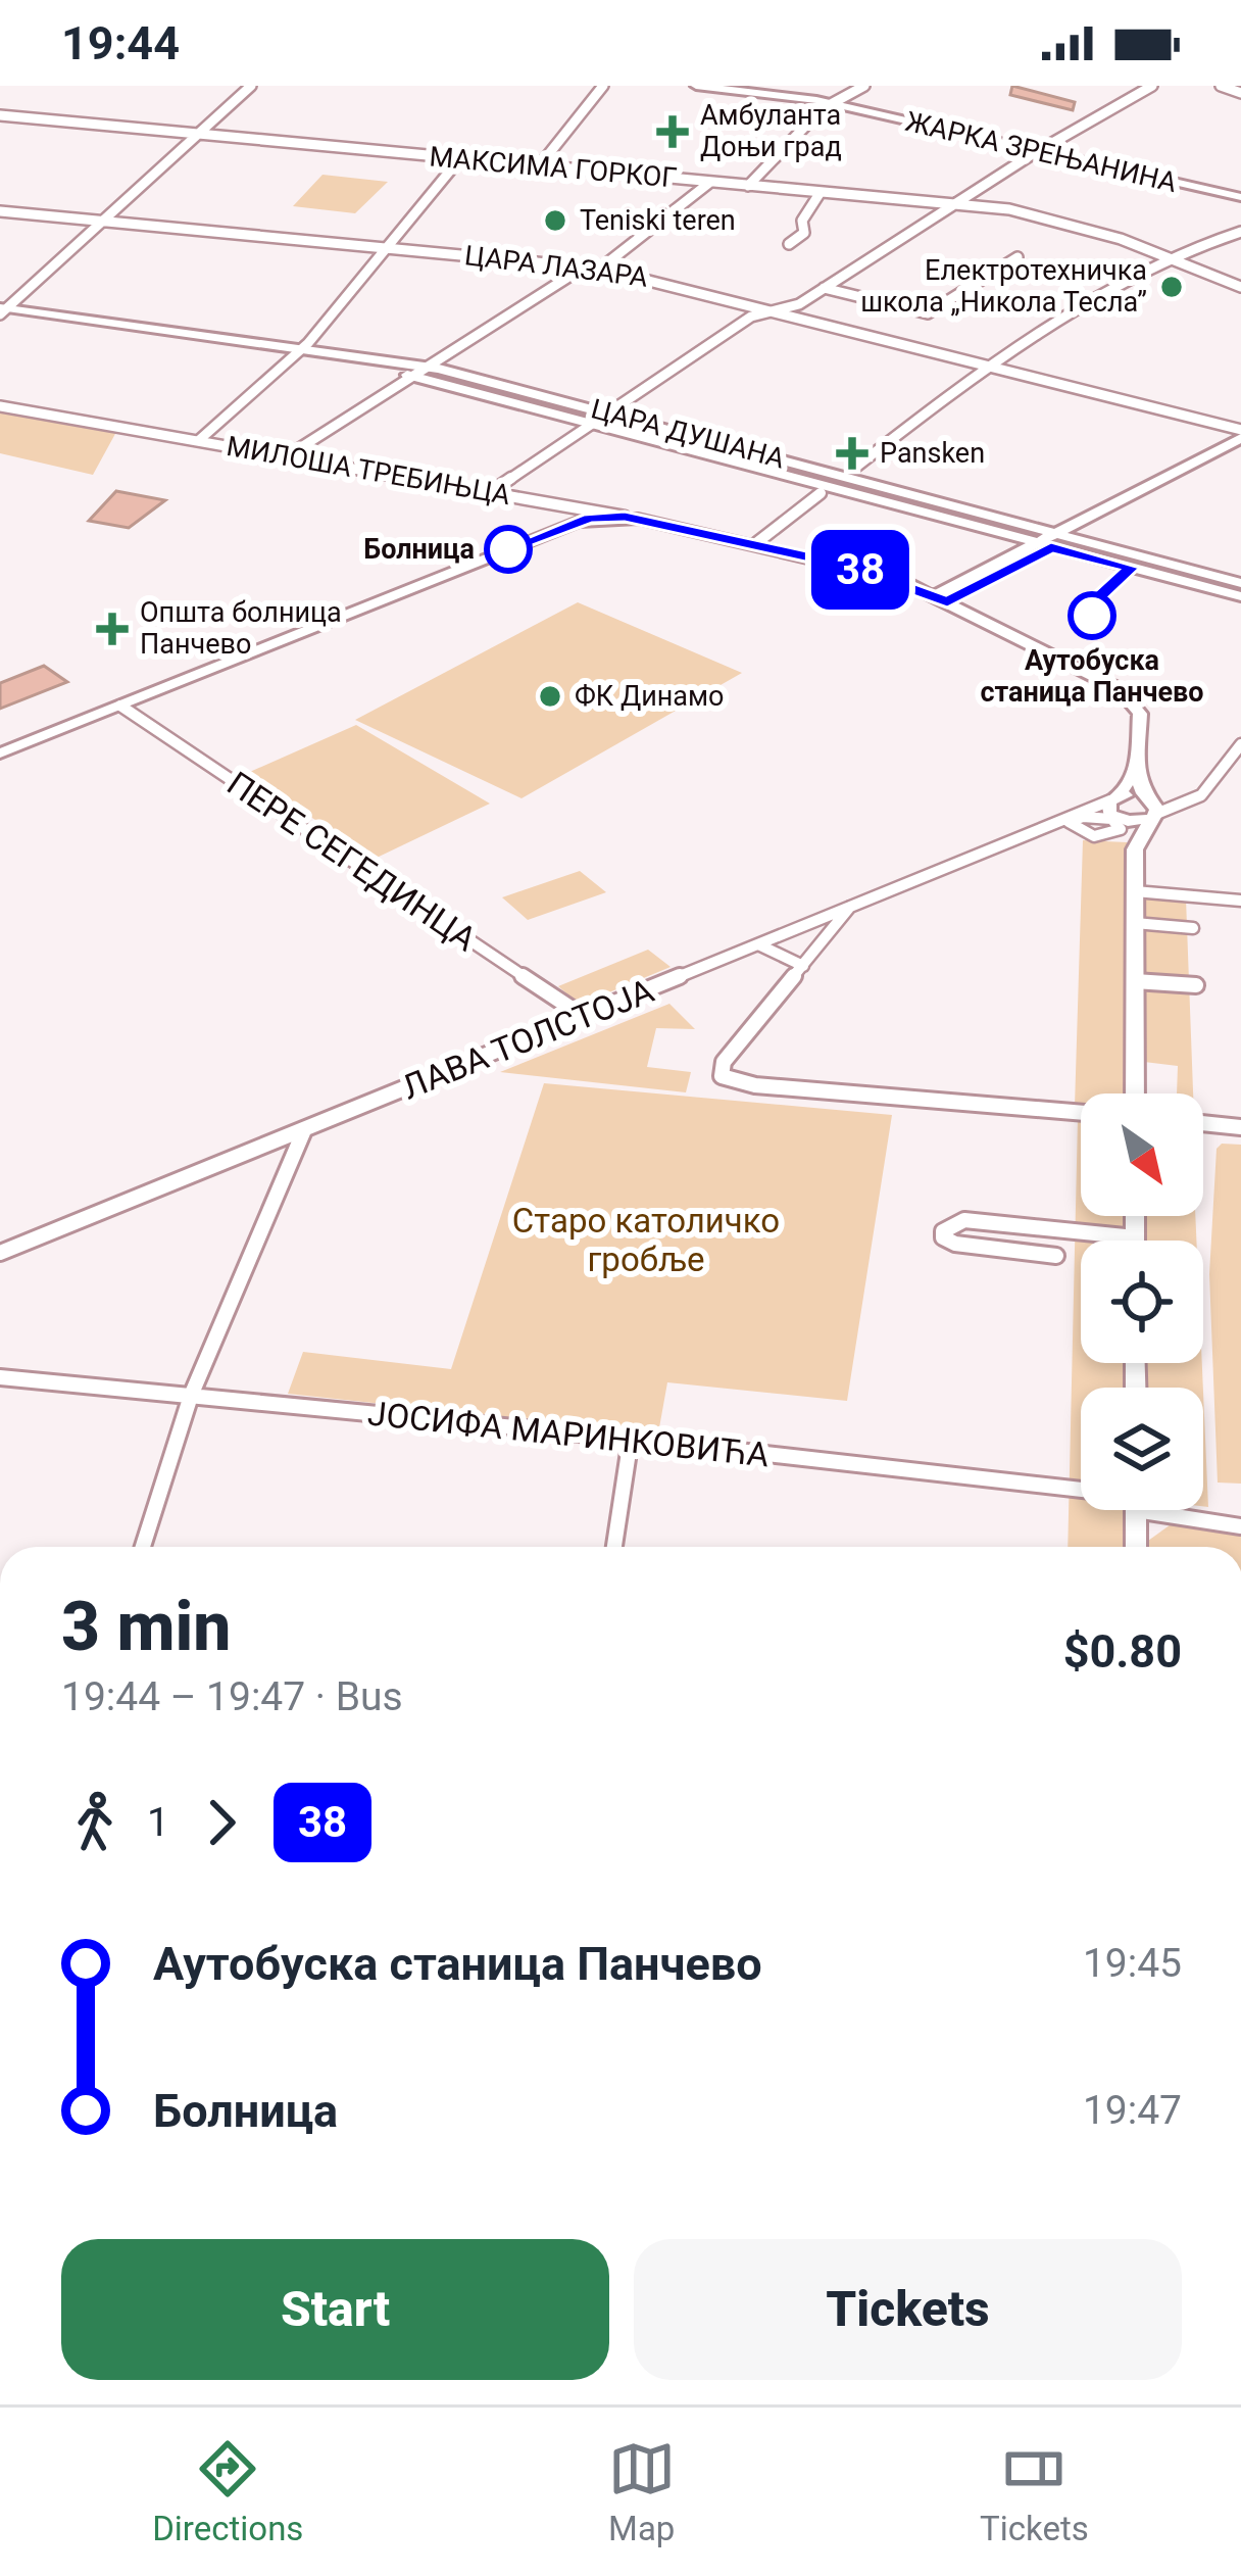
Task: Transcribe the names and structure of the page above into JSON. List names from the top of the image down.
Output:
{
  "streets": {
    "street": [
      "ЖАРКА ЗРЕЊАНИНА",
      "МАКСИМА ГОРКОГ",
      "ЦАРА ЛАЗАРА",
      "ЦАРА ДУШАНА",
      "МИЛОША ТРЕБИЊЦА",
      "ПЕРЕ СЕГЕДИНЦА",
      "ЛАВА ТОЛСТОЈА",
      "ЈОСИФА МАРИНКОВИЋА"
    ]
  },
  "crossings": [
    ["ПЕРЕ СЕГЕДИНЦА", "ЛАВА ТОЛСТОЈА"]
  ],
  "parks": ["Старо католичко гробље"],
  "places": {
    "health": ["Амбуланта Доњи град", "Pansken", "Општа болница Панчево"],
    "other": [
      "Teniski teren",
      "Електротехничка школа „Никола Тесла”",
      "Болница",
      "Аутобуска станица Панчево",
      "ФК Динамо"
    ]
  },
  "lines": ["bus line 38"],
  "north": "bottom right",
  "page": {
    "status": "19:44",
    "on_map": "38",
    "heading": ["3 min", "19:44 – 19:47 · Bus", "$0.80"],
    "legs": ["1", "38"],
    "list": [
      {
        "name": "Аутобуска станица Панчево",
        "value": "19:45"
      },
      {
        "name": "Болница",
        "value": "19:47"
      }
    ],
    "buttons": ["Start", "Tickets"],
    "tabs": ["Directions", "Map", "Tickets"]
  }
}
